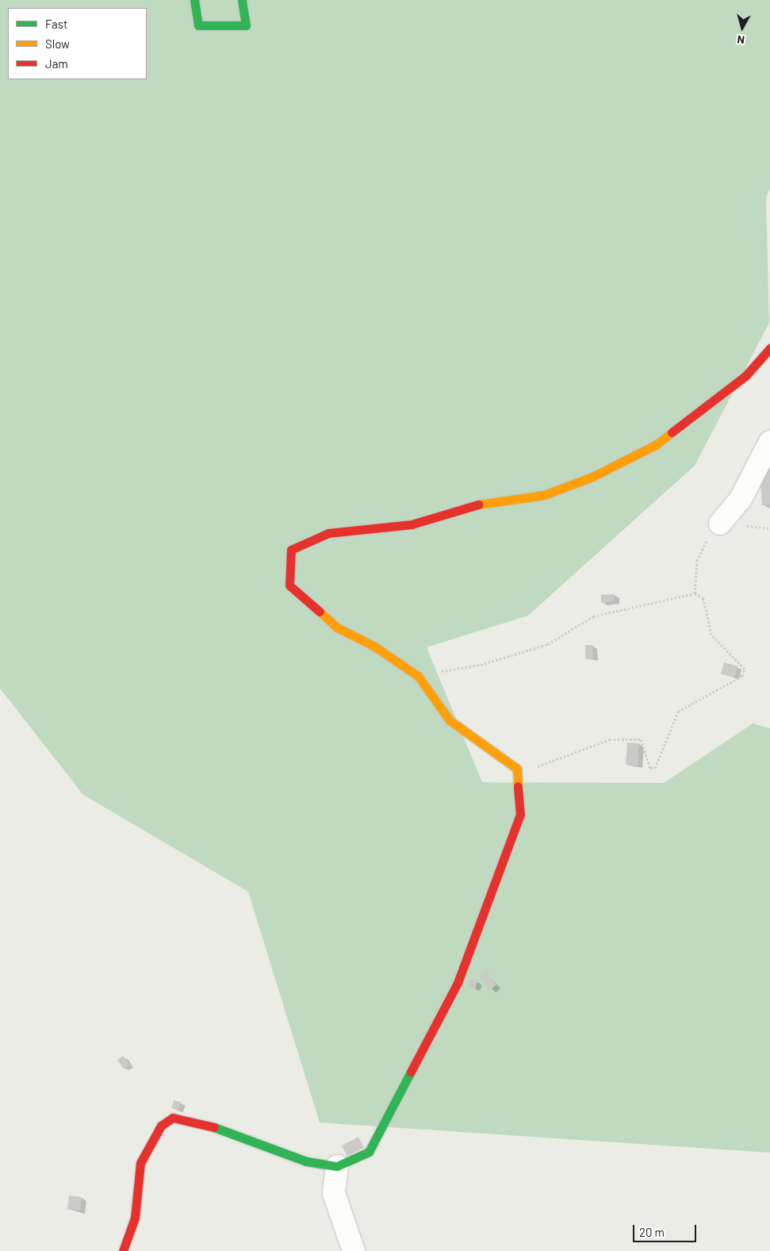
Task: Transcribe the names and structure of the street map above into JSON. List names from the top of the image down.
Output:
{
  "legend": ["Fast", "Slow", "Jam"],
  "scale_bar": "20 m",
  "north": "bottom"
}
